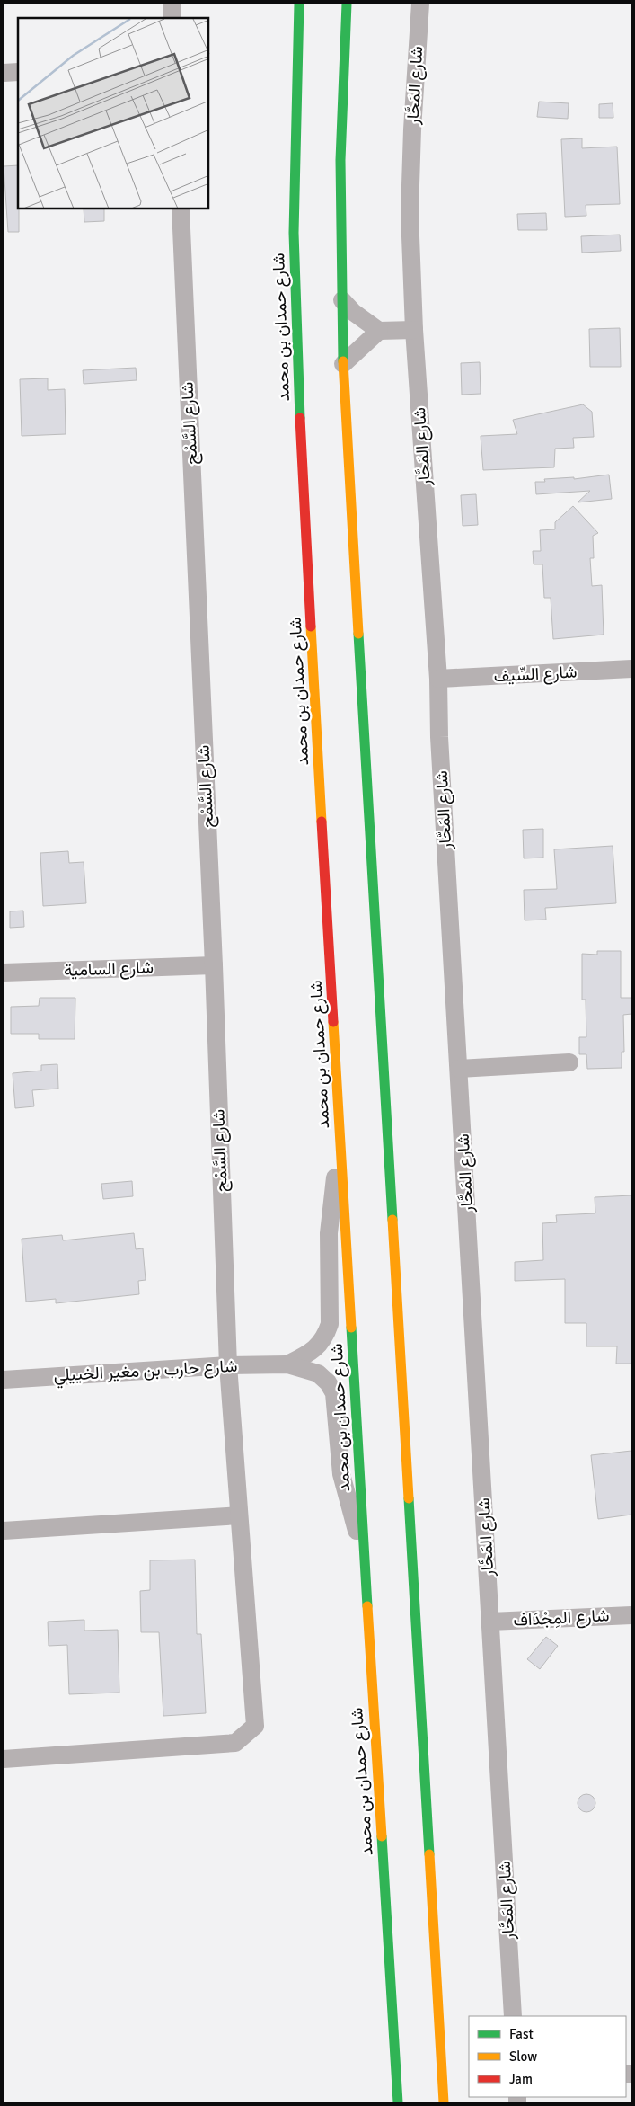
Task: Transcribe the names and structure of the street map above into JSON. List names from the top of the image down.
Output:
{
  "streets": {
    "main road": ["شارع حمدان بن محمد"],
    "street": [
      "شارع المَحَّار",
      "شارع السَّمْح",
      "شارع السِّيف",
      "شارع السامية",
      "شارع حارب بن مغير الخييلي",
      "شارع المِجْدَاف"
    ]
  },
  "crossings": [
    ["شارع المَحَّار", "شارع السِّيف"],
    ["شارع المَحَّار", "شارع المِجْدَاف"],
    ["شارع حمدان بن محمد", "شارع حارب بن مغير الخييلي"],
    ["شارع السَّمْح", "شارع السامية"],
    ["شارع السَّمْح", "شارع حارب بن مغير الخييلي"]
  ],
  "legend": ["Fast", "Slow", "Jam"]
}
